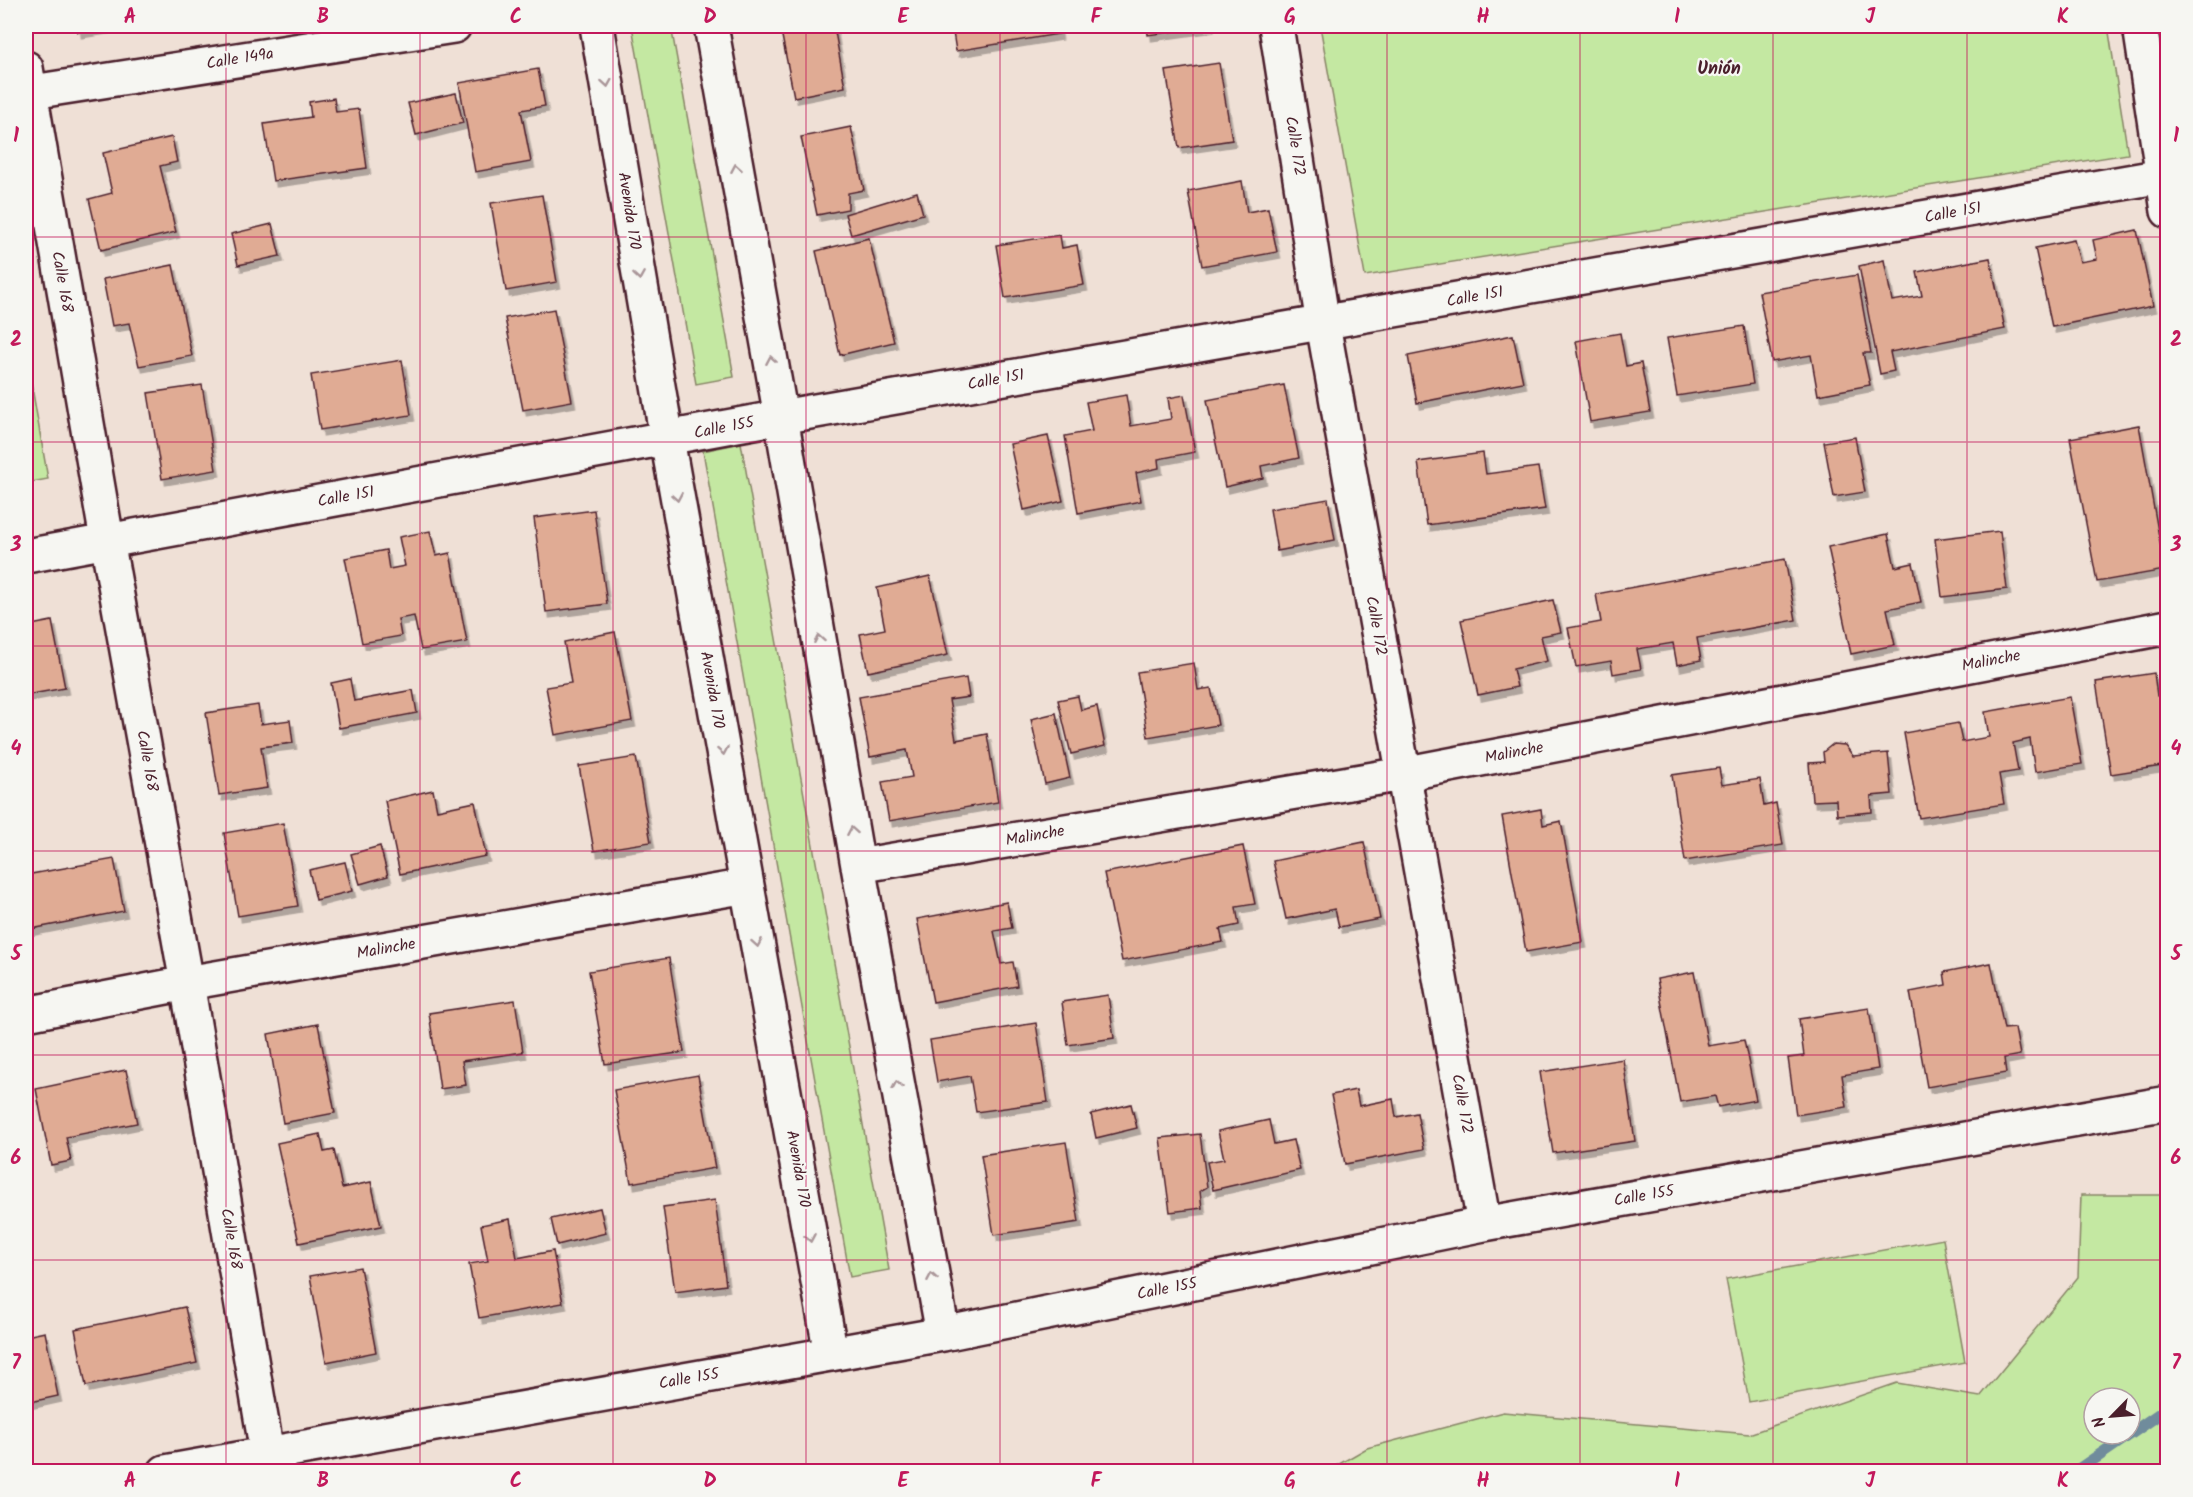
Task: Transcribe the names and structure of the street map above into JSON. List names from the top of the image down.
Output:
{
  "streets": {
    "street": [
      "Calle 149a",
      "Calle 172",
      "Avenida 170",
      "Calle 151",
      "Calle 168",
      "Calle 155",
      "Malinche"
    ]
  },
  "crossings": [
    ["Calle 149a", "Calle 168"],
    ["Calle 172", "Calle 151"],
    ["Calle 172", "Calle 155"],
    ["Calle 172", "Malinche"],
    ["Avenida 170", "Calle 151"],
    ["Avenida 170", "Calle 155"],
    ["Avenida 170", "Malinche"],
    ["Calle 151", "Calle 168"],
    ["Calle 151", "Calle 155"],
    ["Calle 168", "Calle 155"],
    ["Calle 168", "Malinche"]
  ],
  "districts": ["Unión"],
  "north": "bottom left",
  "grid": {
    "columns": [
      "A",
      "B",
      "C",
      "D",
      "E",
      "F",
      "G",
      "H",
      "I",
      "J",
      "K"
    ],
    "rows": [
      "1",
      "2",
      "3",
      "4",
      "5",
      "6",
      "7"
    ]
  }
}
